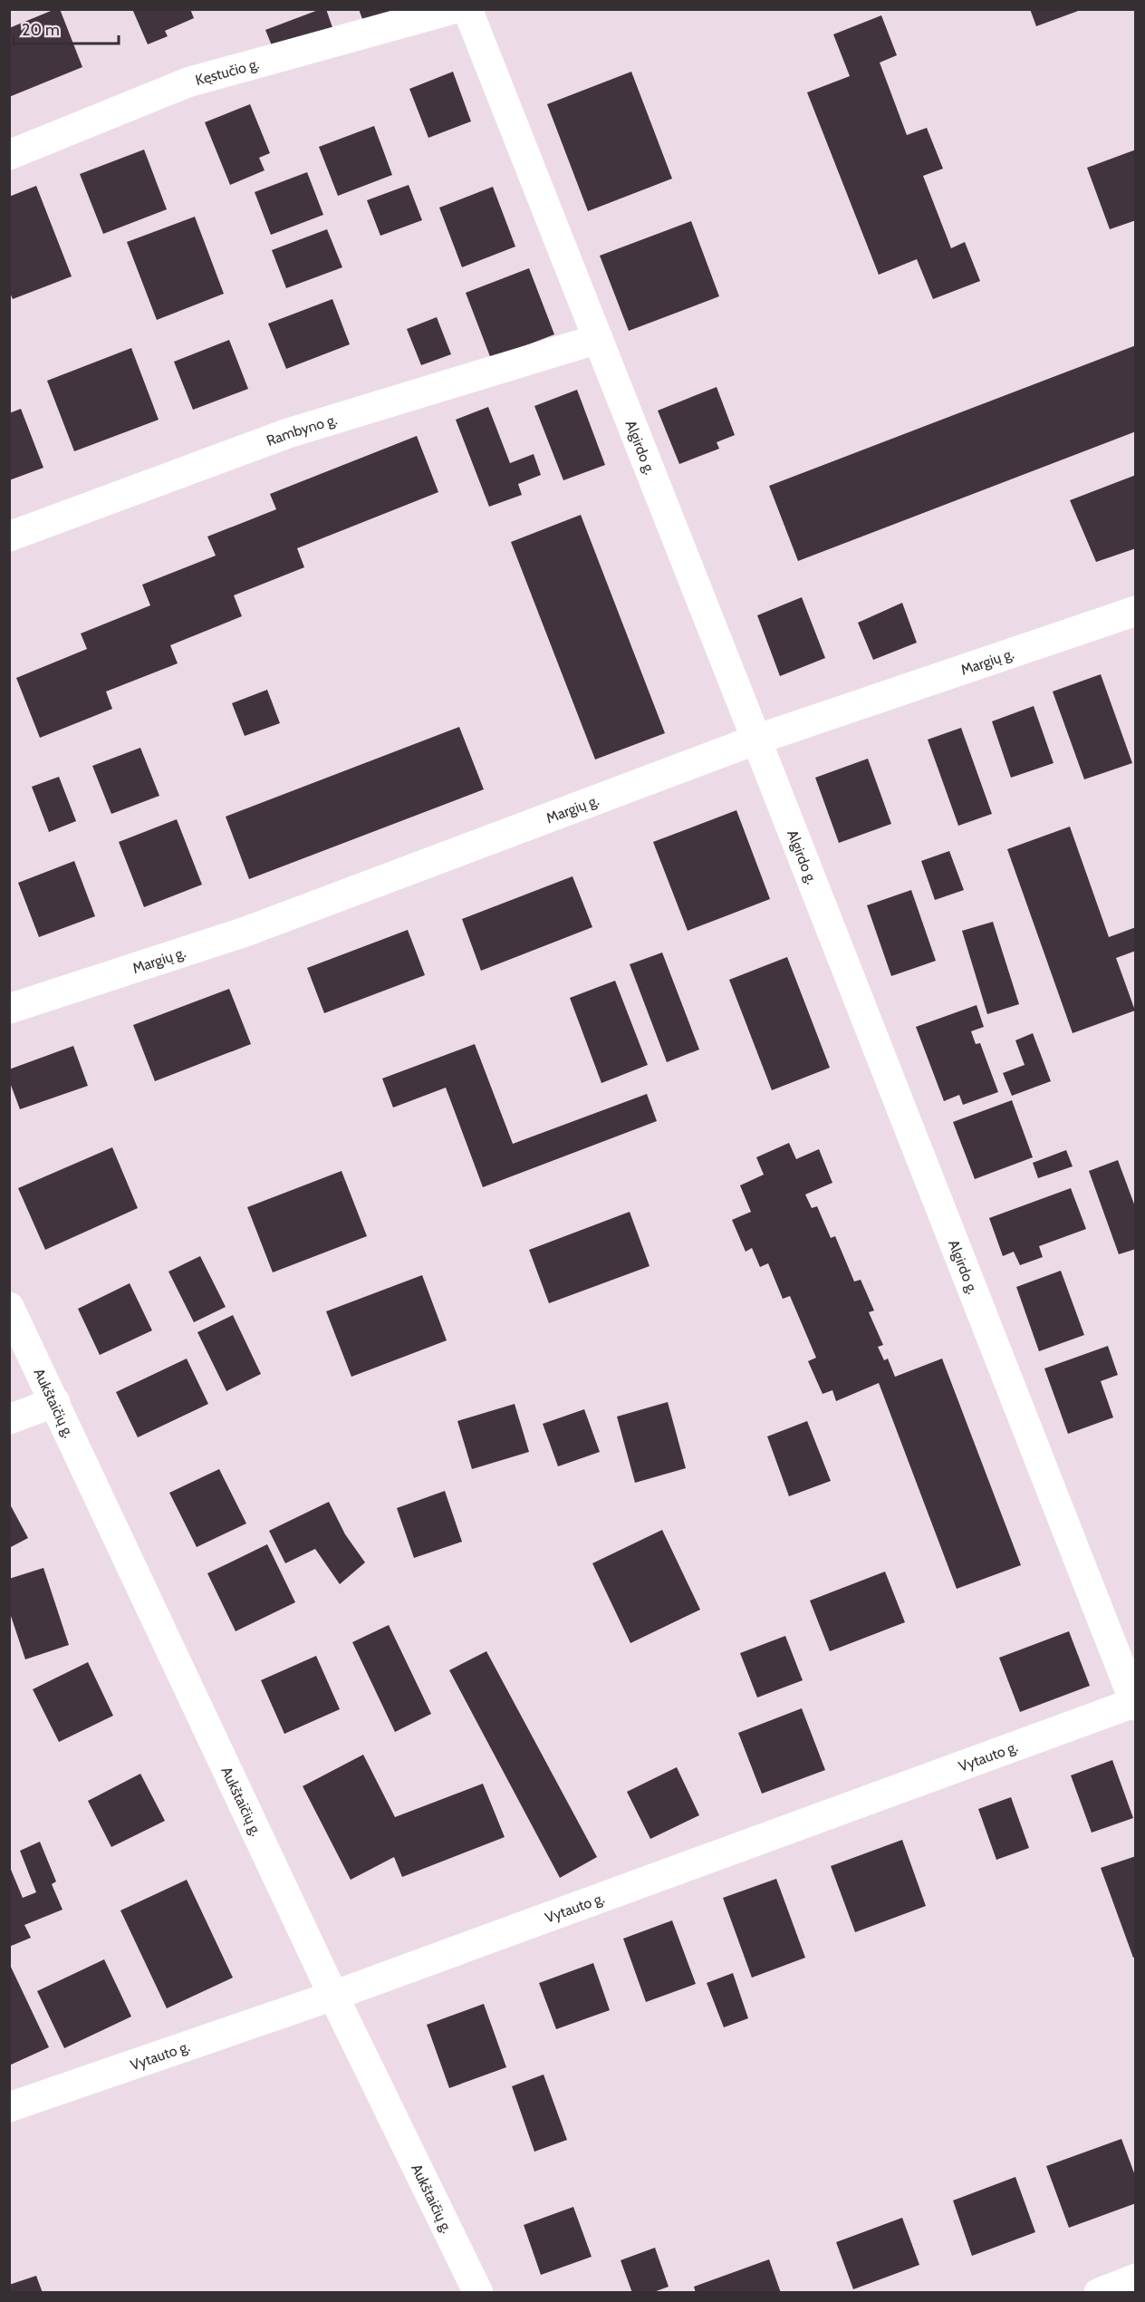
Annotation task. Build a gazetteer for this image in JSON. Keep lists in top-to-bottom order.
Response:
{
  "streets": {
    "street": [
      "Kęstučio g.",
      "Rambyno g.",
      "Algirdo g.",
      "Margių g.",
      "Aukštaičių g.",
      "Vytauto g."
    ]
  },
  "crossings": [
    ["Rambyno g.", "Algirdo g."],
    ["Algirdo g.", "Margių g."],
    ["Algirdo g.", "Vytauto g."],
    ["Aukštaičių g.", "Vytauto g."]
  ],
  "scale_bar": "20 m"
}
